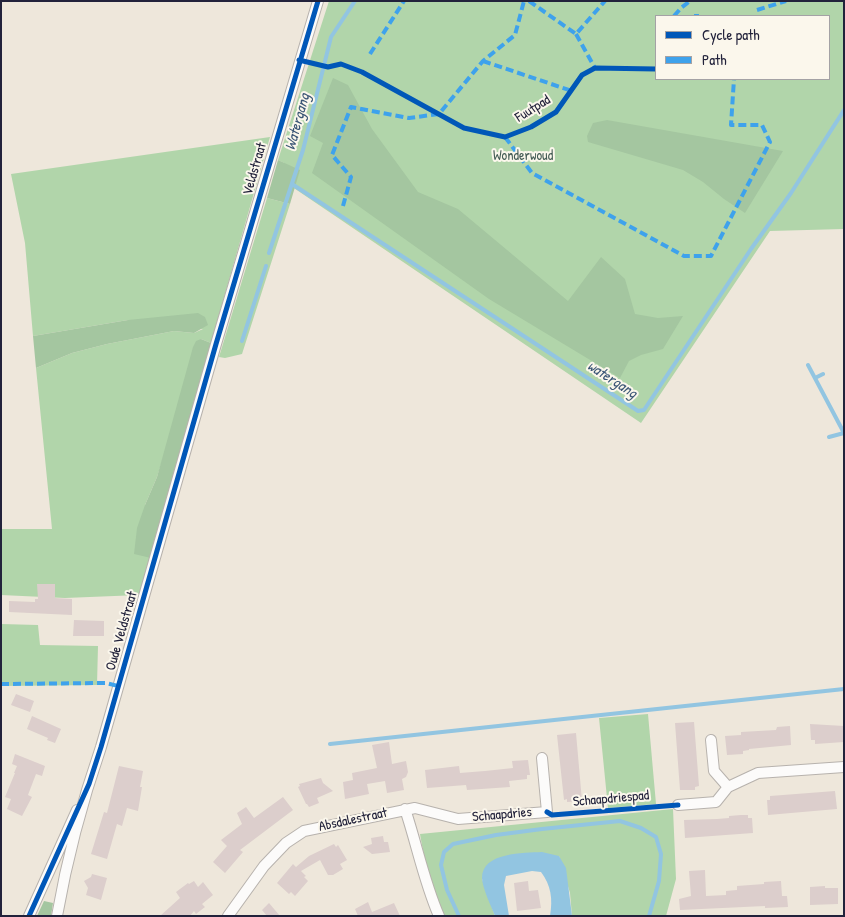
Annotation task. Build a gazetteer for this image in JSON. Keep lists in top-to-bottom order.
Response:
{
  "streets": {
    "street": [
      "Veldstraat",
      "Oude Veldstraat",
      "Schaapdries",
      "Absdalestraat"
    ],
    "cycle path": ["Fuutpad", "Schaapdriespad"]
  },
  "crossings": [
    ["Veldstraat", "Oude Veldstraat"],
    ["Schaapdries", "Absdalestraat"]
  ],
  "water": ["Watergang", "watergang"],
  "parks": ["Wonderwoud"],
  "legend": ["Cycle path", "Path"]
}
